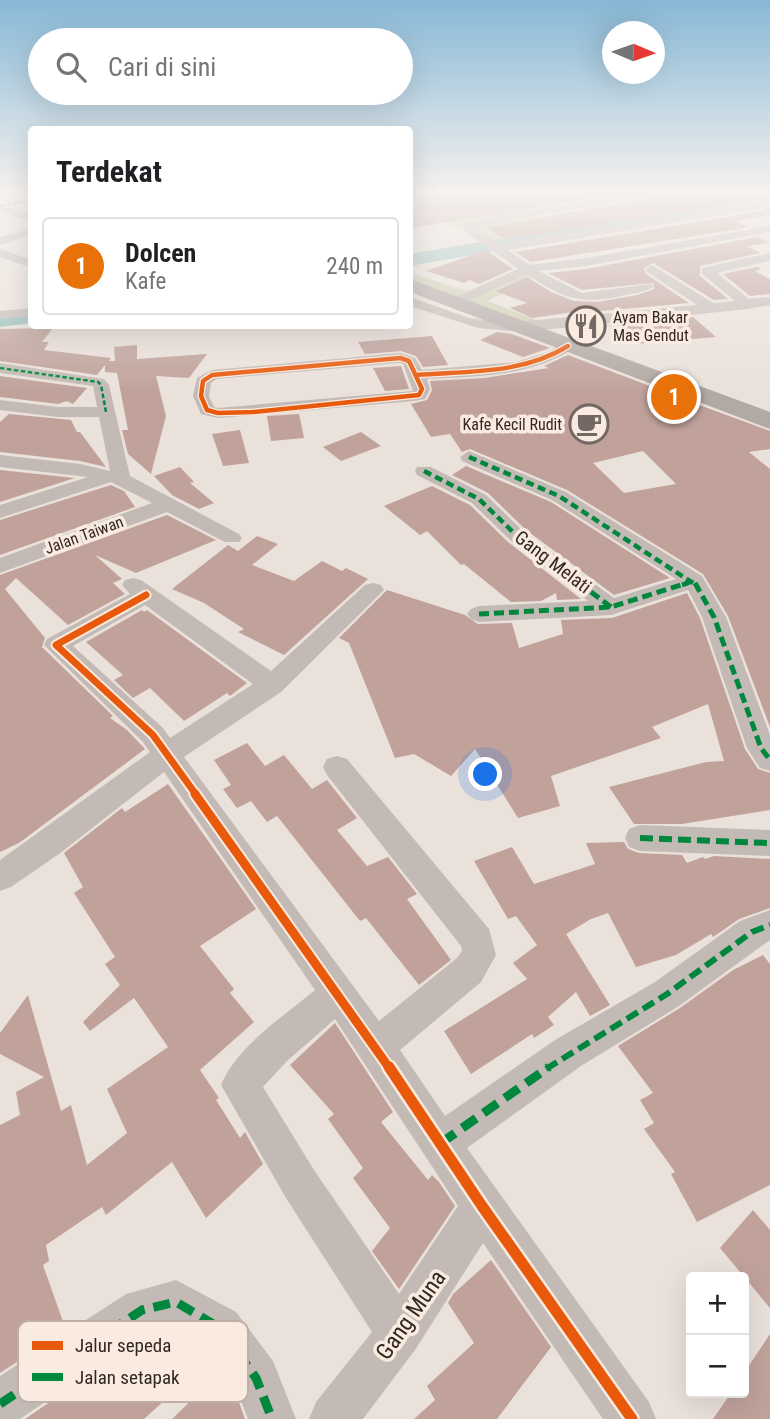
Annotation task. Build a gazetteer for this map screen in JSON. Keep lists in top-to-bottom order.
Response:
{
  "streets": {
    "street": ["Jalan Taiwan", "Gang Melati", "Gang Muna"]
  },
  "places": {
    "restaurant": ["Ayam Bakar Mas Gendut"],
    "cafe": ["Kafe Kecil Rudit"]
  },
  "legend": ["Jalur sepeda", "Jalan setapak"],
  "north": "right",
  "page": {
    "search": "Cari di sini",
    "heading": "Terdekat",
    "list": [
      {
        "mark": "1",
        "name": "Dolcen",
        "note": "Kafe",
        "value": "240 m"
      }
    ],
    "pins": "1",
    "map_buttons": ["+", "−"]
  }
}
